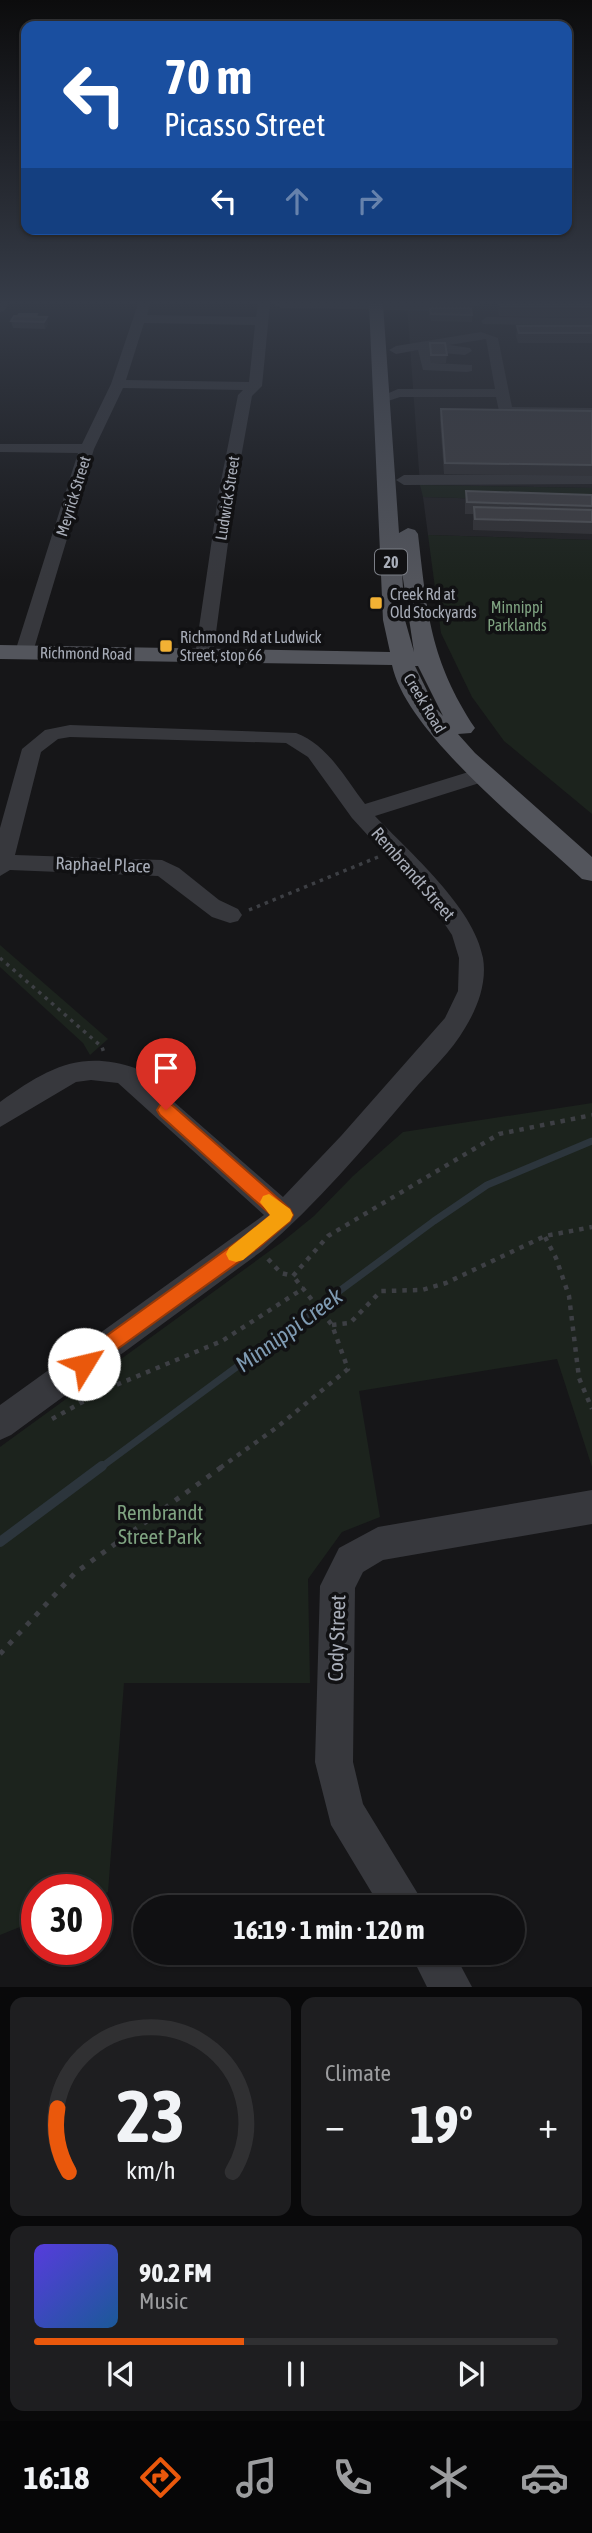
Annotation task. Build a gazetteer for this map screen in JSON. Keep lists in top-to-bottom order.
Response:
{
  "streets": {
    "main road": ["20", "Richmond Road", "Creek Road"],
    "street": [
      "Meyrick Street",
      "Ludwick Street",
      "Raphael Place",
      "Rembrandt Street",
      "Cody Street"
    ]
  },
  "crossings": [
    ["Meyrick Street", "Richmond Road"],
    ["Ludwick Street", "Richmond Road"],
    ["Richmond Road", "Creek Road"],
    ["Raphael Place", "Rembrandt Street"]
  ],
  "water": ["Minnippi Creek"],
  "parks": ["Minnippi Parklands", "Rembrandt Street Park"],
  "places": {
    "transit": ["Creek Rd at Old Stockyards", "Richmond Rd at Ludwick Street, stop 66"]
  },
  "page": {
    "turn": ["70 m", "Picasso Street"],
    "limit": "30",
    "trip": "16:19 · 1 min · 120 m",
    "tile": "Climate",
    "heat": ["−", "19°", "+"],
    "song": ["90.2 FM", "Music"],
    "tabs": "16:18",
    "gauge": ["23", "km/h"]
  }
}
